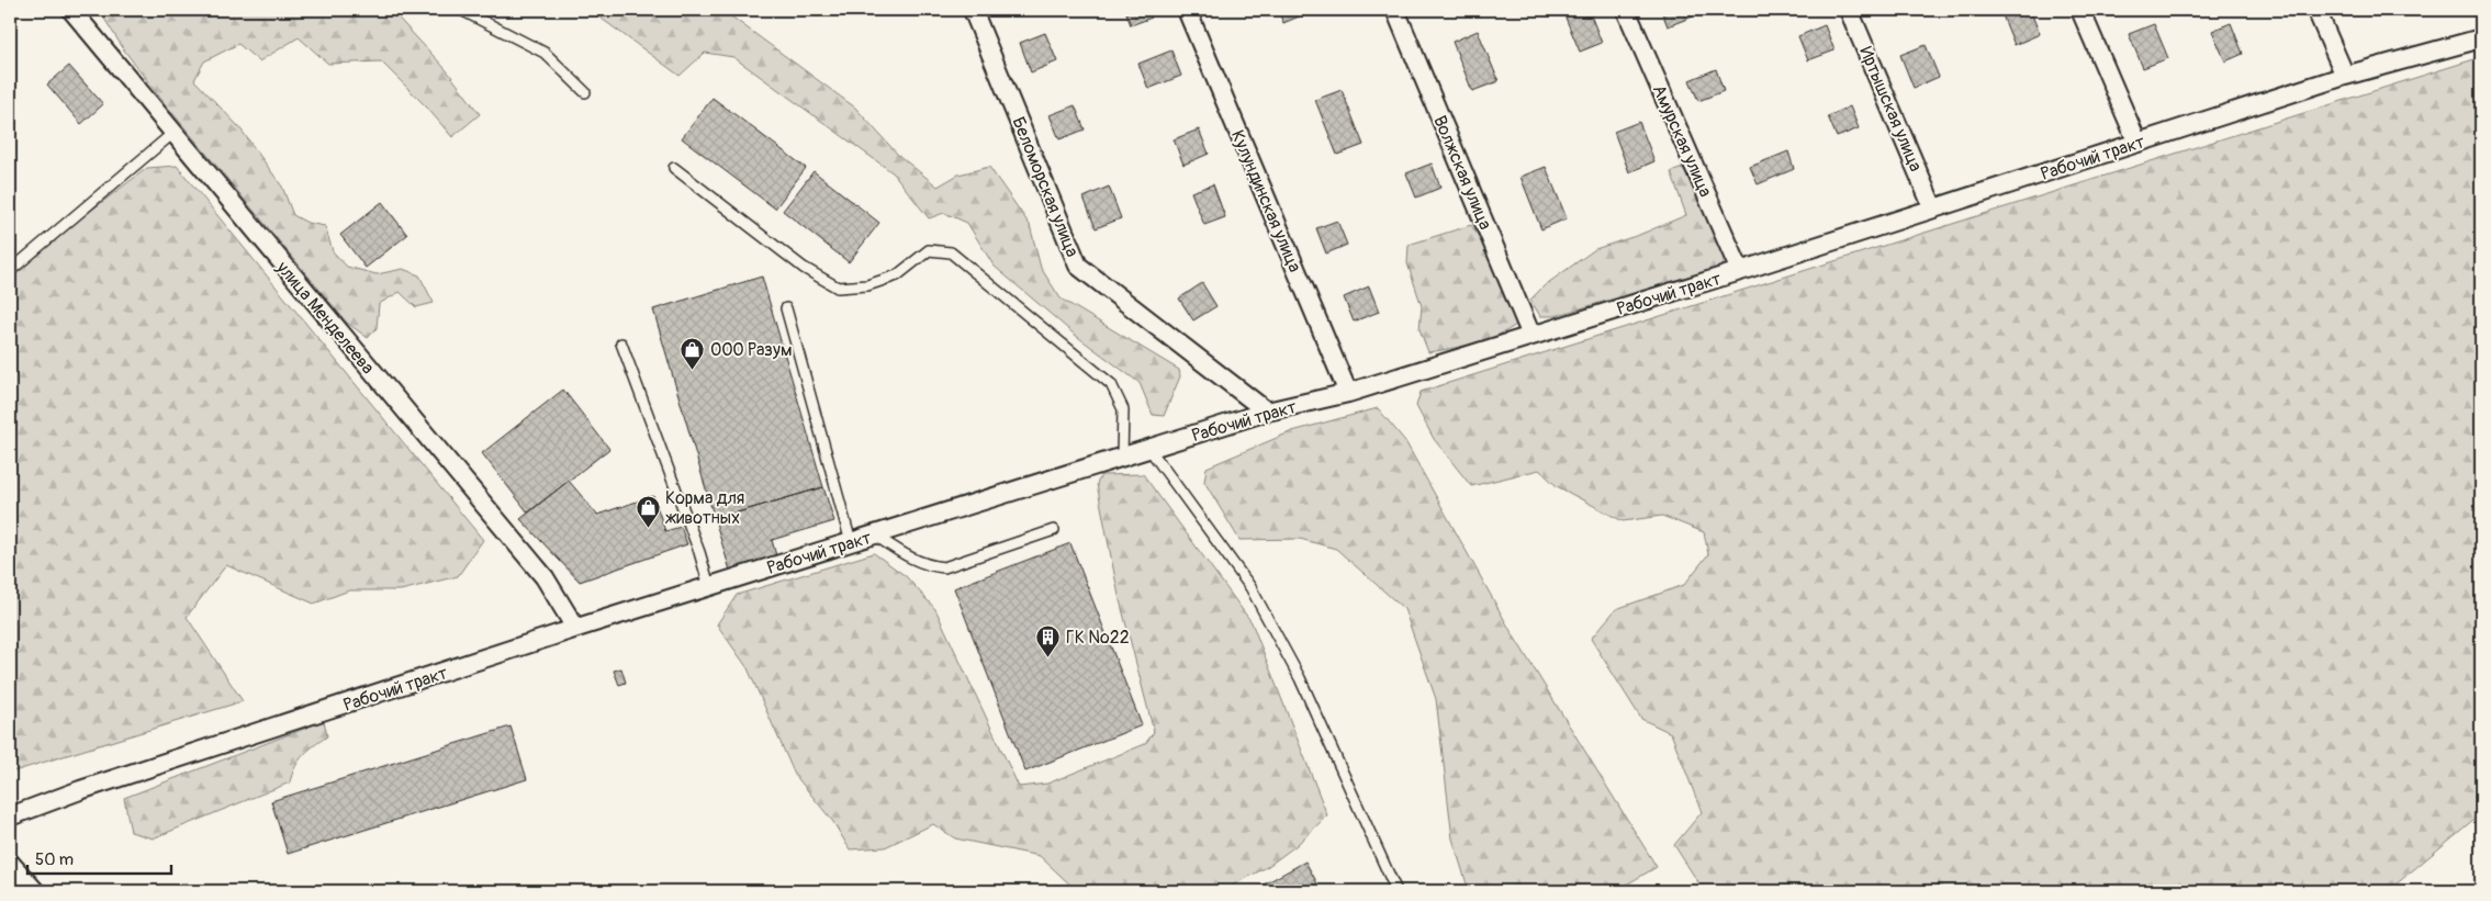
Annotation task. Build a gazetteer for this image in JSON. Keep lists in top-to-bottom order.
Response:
{
  "streets": {
    "street": [
      "Иртышская улица",
      "Амурская улица",
      "Рабочий тракт",
      "Волжская улица",
      "Беломорская улица",
      "Кулундинская улица",
      "улица Менделеева"
    ]
  },
  "crossings": [
    ["Иртышская улица", "Рабочий тракт"],
    ["Амурская улица", "Рабочий тракт"],
    ["Рабочий тракт", "Волжская улица"],
    ["Рабочий тракт", "Беломорская улица"],
    ["Рабочий тракт", "Кулундинская улица"],
    ["Рабочий тракт", "улица Менделеева"]
  ],
  "places": {
    "shop": ["ООО Разум", "Корма для животных"],
    "building": ["ГК №22"]
  },
  "scale_bar": "50 m"
}
